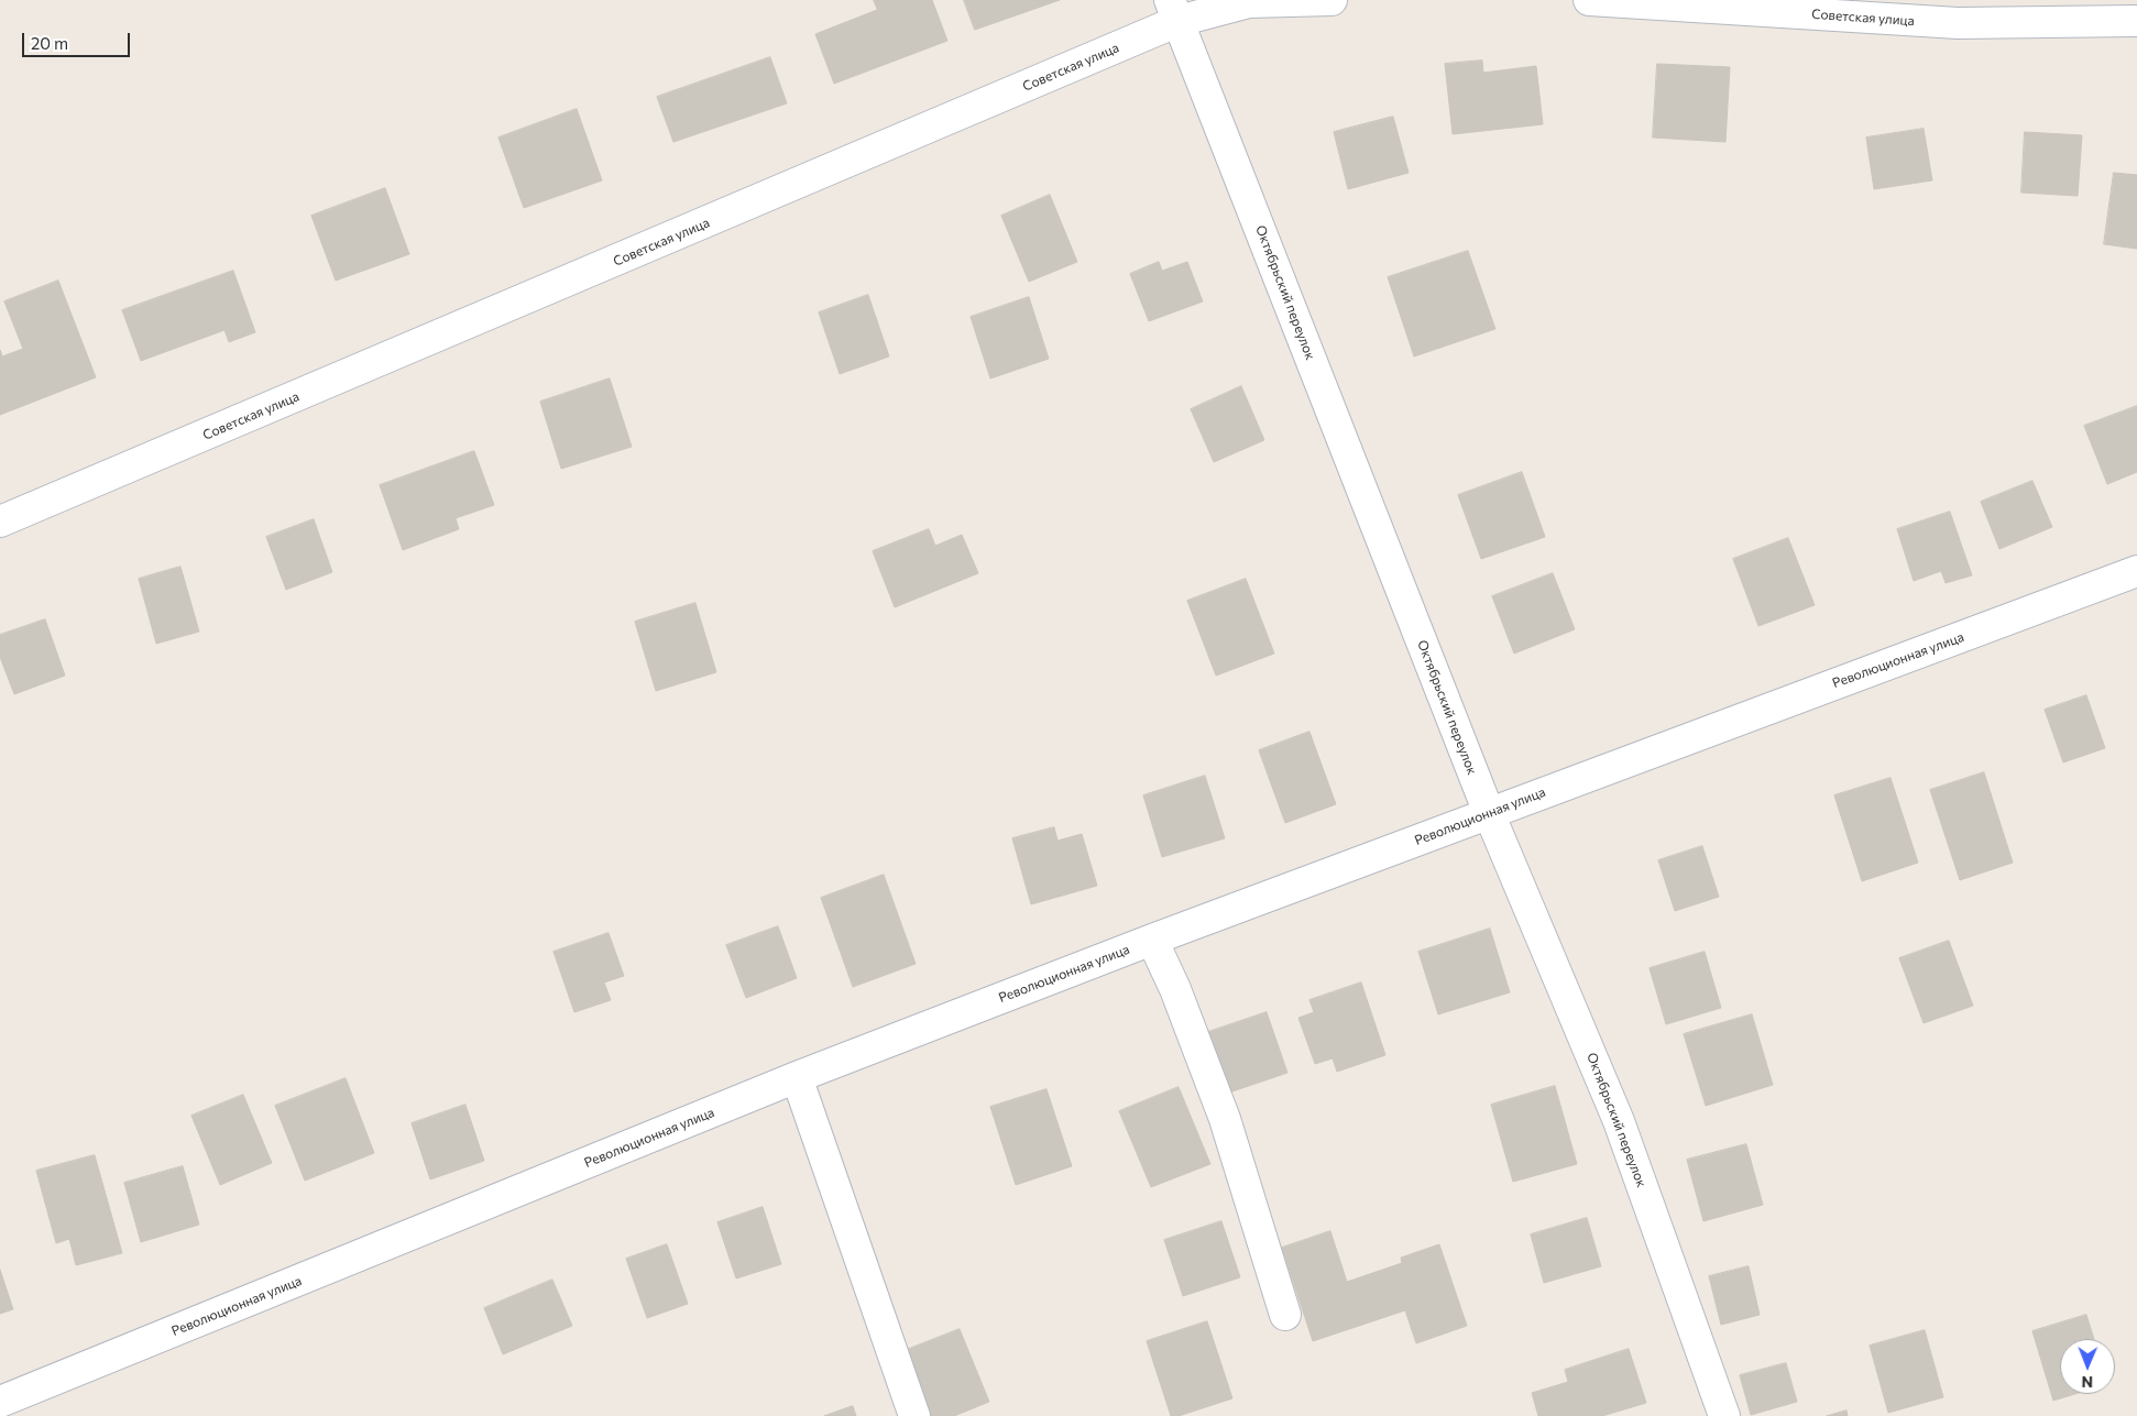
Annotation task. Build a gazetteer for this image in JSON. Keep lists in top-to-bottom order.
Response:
{
  "streets": {
    "street": ["Советская улица", "Октябрьский переулок", "Революционная улица"]
  },
  "crossings": [
    ["Советская улица", "Октябрьский переулок"],
    ["Октябрьский переулок", "Революционная улица"]
  ],
  "scale_bar": "20 m",
  "north": "bottom"
}
